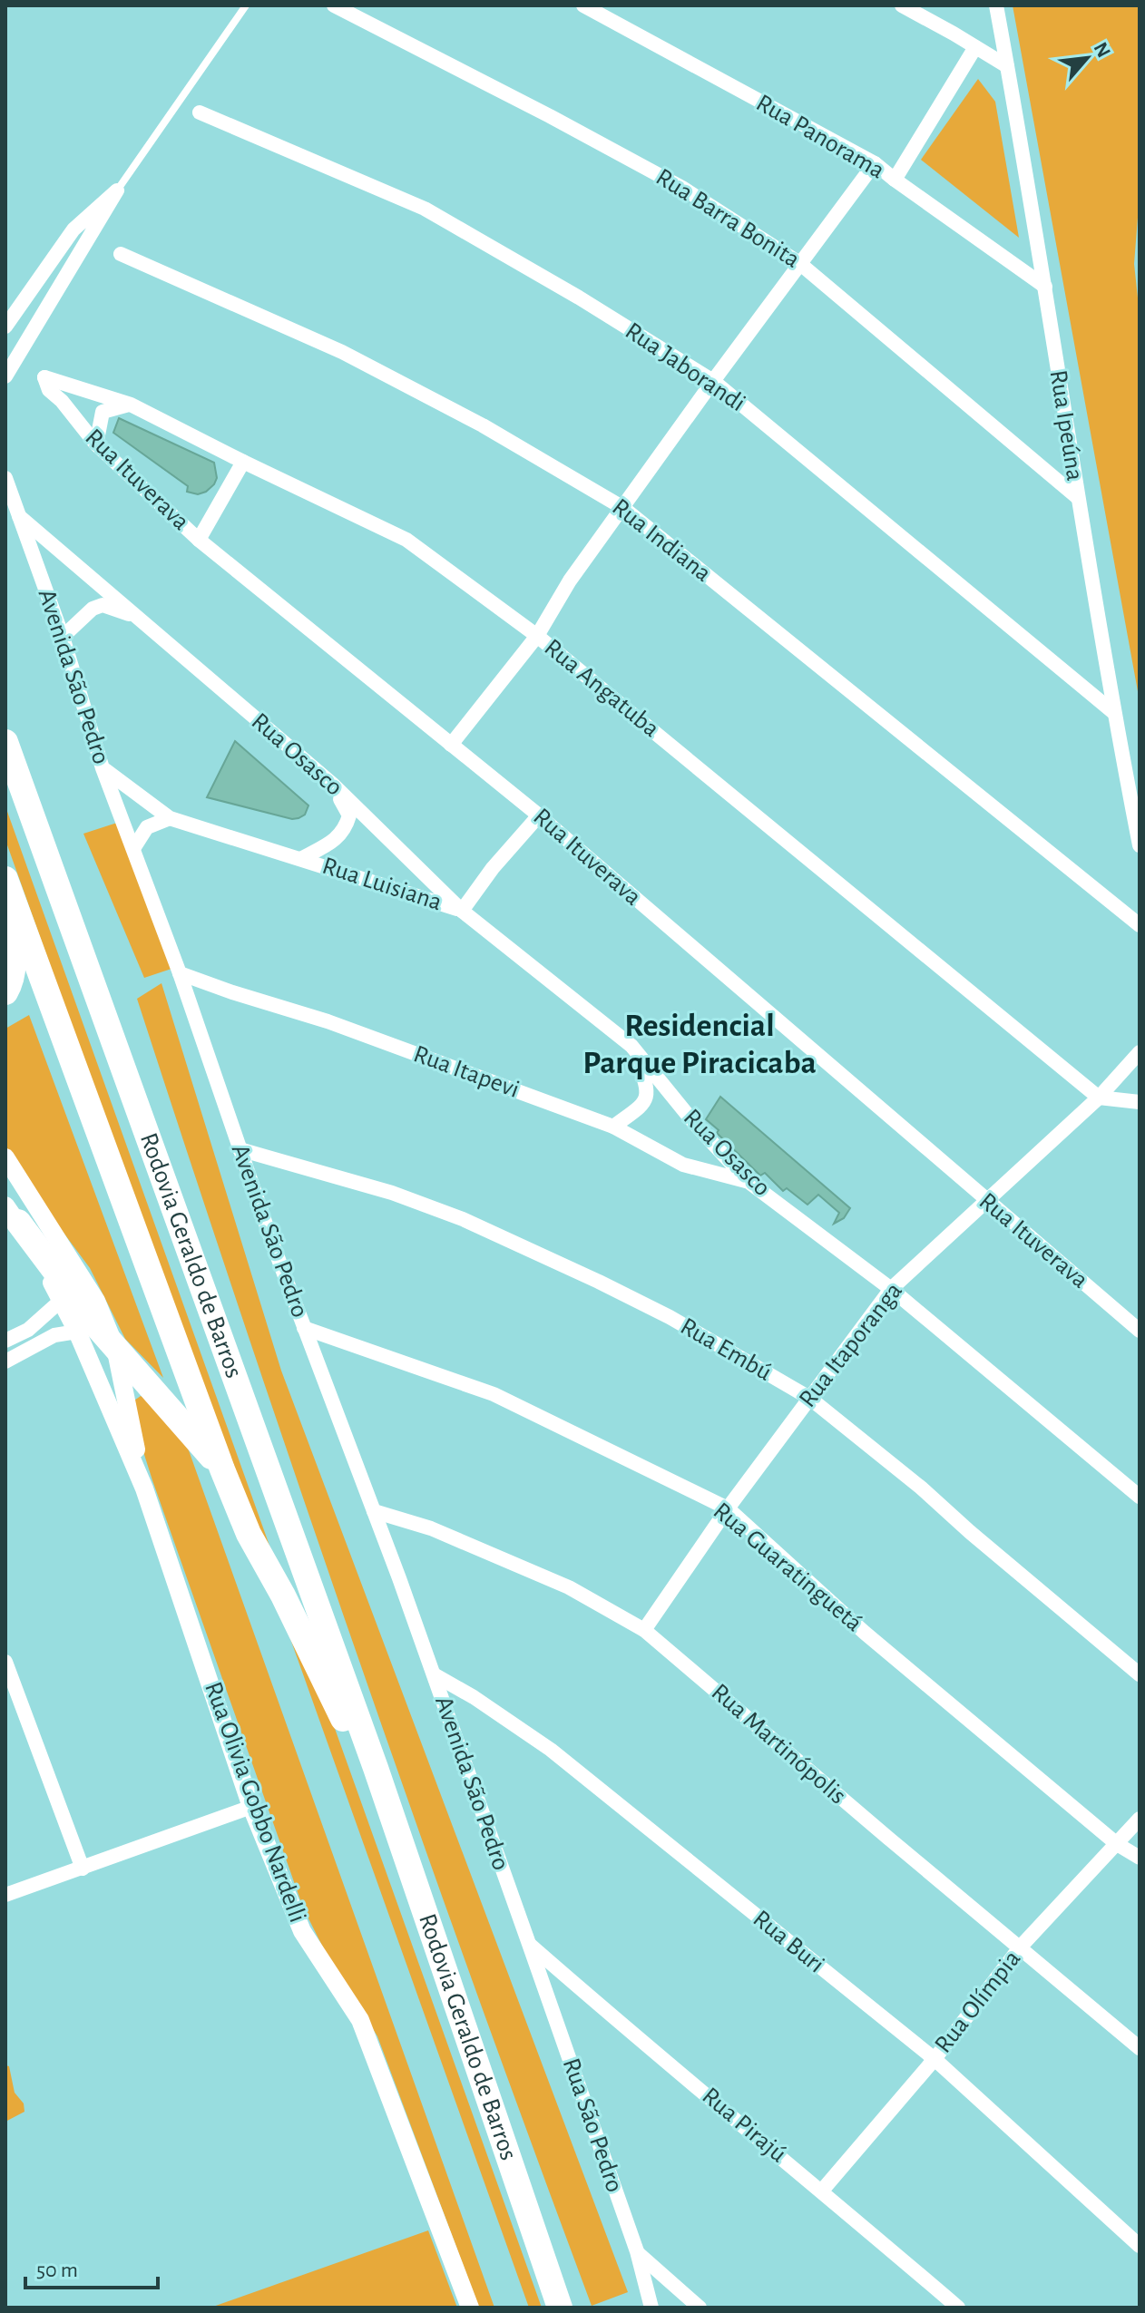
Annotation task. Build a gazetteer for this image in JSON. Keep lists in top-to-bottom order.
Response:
{
  "streets": {
    "highway": ["Rodovia Geraldo de Barros"],
    "street": [
      "Rua Panorama",
      "Rua Barra Bonita",
      "Rua Jaborandi",
      "Rua Ipeúna",
      "Rua Ituverava",
      "Rua Indiana",
      "Avenida São Pedro",
      "Rua Angatuba",
      "Rua Osasco",
      "Rua Luisiana",
      "Rua Itapevi",
      "Rua Itaporanga",
      "Rua Embú",
      "Rua Guaratinguetá",
      "Rua Martinópolis",
      "Rua Olivia Gobbo Nardelli",
      "Rua Buri",
      "Rua Olímpia",
      "Rua São Pedro",
      "Rua Pirajú"
    ]
  },
  "crossings": [
    ["Rua Panorama", "Rua Ipeúna"],
    ["Rua Barra Bonita", "Rua Ipeúna"],
    ["Rua Jaborandi", "Rua Ipeúna"],
    ["Rua Ituverava", "Rua Angatuba"],
    ["Rua Ituverava", "Rua Itaporanga"],
    ["Avenida São Pedro", "Rua Osasco"],
    ["Avenida São Pedro", "Rua Luisiana"],
    ["Avenida São Pedro", "Rua Itapevi"],
    ["Avenida São Pedro", "Rua Embú"],
    ["Avenida São Pedro", "Rua Guaratinguetá"],
    ["Avenida São Pedro", "Rua Martinópolis"],
    ["Avenida São Pedro", "Rua Buri"],
    ["Avenida São Pedro", "Rua São Pedro"],
    ["Avenida São Pedro", "Rua Pirajú"],
    ["Rua Angatuba", "Rua Itaporanga"],
    ["Rua Osasco", "Rua Luisiana"],
    ["Rua Osasco", "Rua Itapevi"],
    ["Rua Osasco", "Rua Itaporanga"],
    ["Rua Itaporanga", "Rua Embú"],
    ["Rua Itaporanga", "Rua Guaratinguetá"],
    ["Rua Itaporanga", "Rua Martinópolis"],
    ["Rua Guaratinguetá", "Rua Olímpia"],
    ["Rua Martinópolis", "Rua Olímpia"],
    ["Rua Buri", "Rua Olímpia"],
    ["Rua Olímpia", "Rua Pirajú"],
    ["Rua São Pedro", "Rua Pirajú"]
  ],
  "districts": ["Residencial Parque Piracicaba"],
  "scale_bar": "50 m",
  "north": "top right"
}
